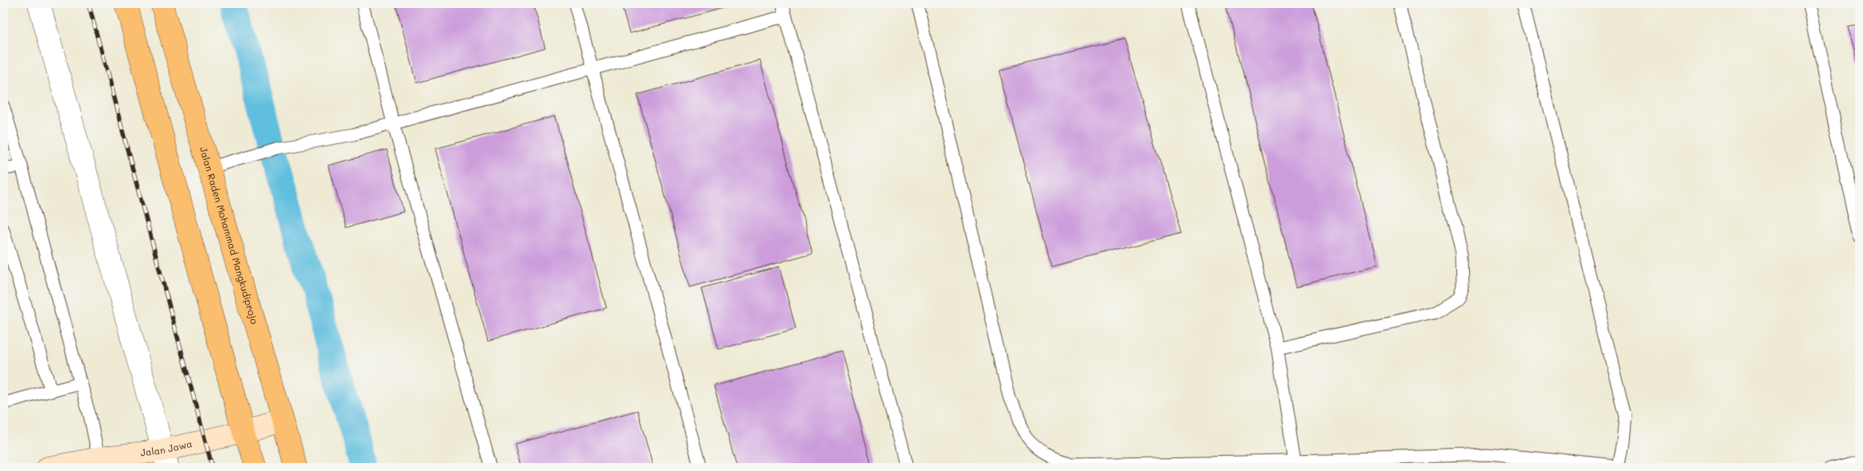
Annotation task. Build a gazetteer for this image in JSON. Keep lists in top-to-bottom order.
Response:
{
  "streets": {
    "highway": ["Jalan Raden Mohammad Mangkudiprojo"],
    "street": ["Jalan Jawa"]
  },
  "crossings": [
    ["Jalan Raden Mohammad Mangkudiprojo", "Jalan Jawa"]
  ]
}
